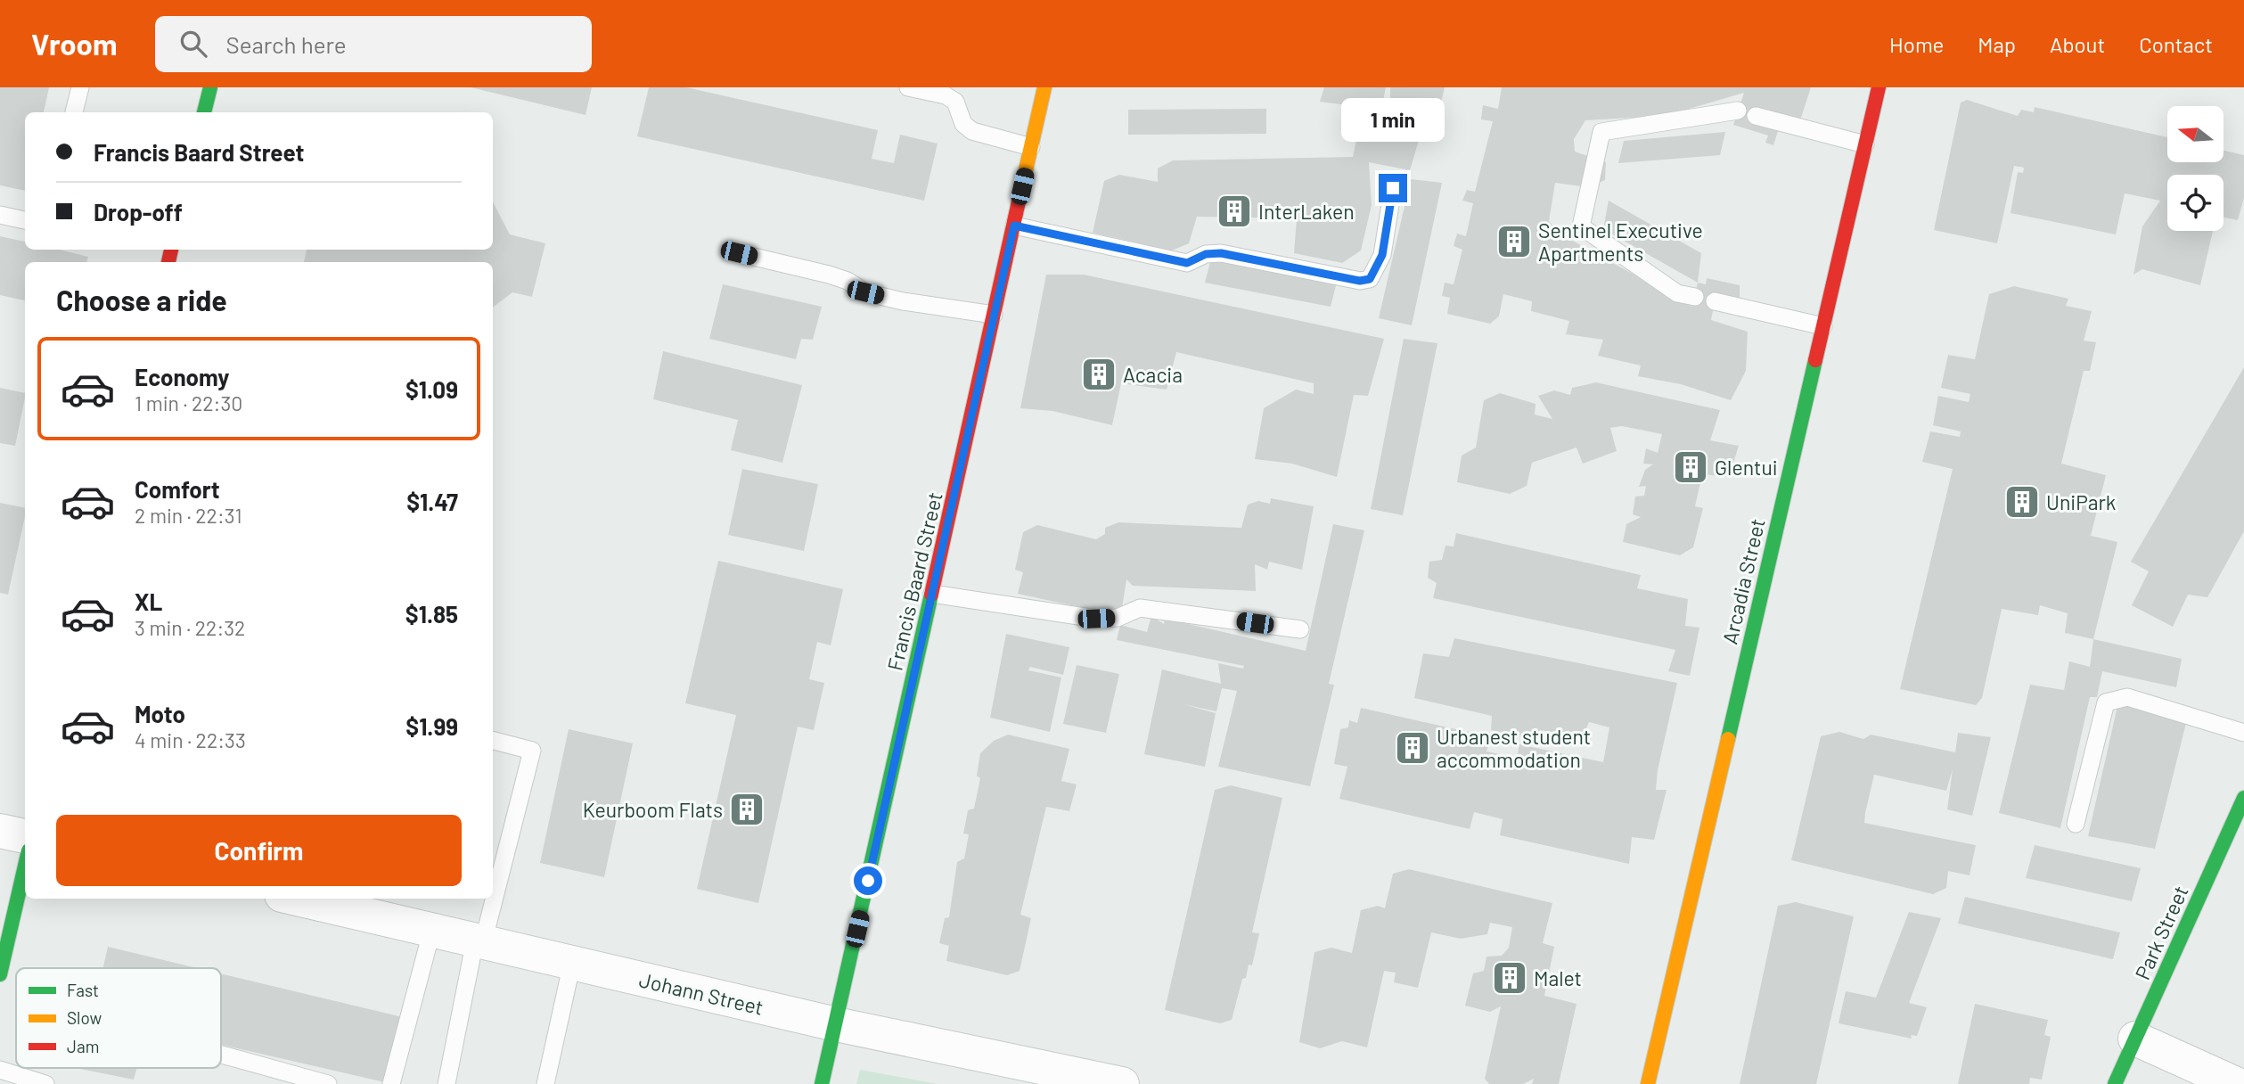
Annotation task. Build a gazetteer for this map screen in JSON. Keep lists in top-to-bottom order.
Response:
{
  "streets": {
    "street": [
      "Francis Baard Street",
      "Arcadia Street",
      "Park Street",
      "Johann Street"
    ]
  },
  "crossings": [
    ["Francis Baard Street", "Johann Street"]
  ],
  "places": {
    "building": [
      "InterLaken",
      "Sentinel Executive Apartments",
      "Acacia",
      "Glentui",
      "UniPark",
      "Urbanest student accommodation",
      "Keurboom Flats",
      "Malet"
    ]
  },
  "legend": ["Fast", "Slow", "Jam"],
  "north": "left",
  "page": {
    "header": "Vroom",
    "search": "Search here",
    "nav": [
      "Home",
      "Map",
      "About",
      "Contact"
    ],
    "bubble": "1 min",
    "banner": ["Francis Baard Street", "Drop-off"],
    "heading": "Choose a ride",
    "list": [
      {
        "name": "Economy",
        "note": "1 min · 22:30",
        "value": "$1.09"
      },
      {
        "name": "Comfort",
        "note": "2 min · 22:31",
        "value": "$1.47"
      },
      {
        "name": "XL",
        "note": "3 min · 22:32",
        "value": "$1.85"
      },
      {
        "name": "Moto",
        "note": "4 min · 22:33",
        "value": "$1.99"
      }
    ],
    "buttons": "Confirm"
  }
}
